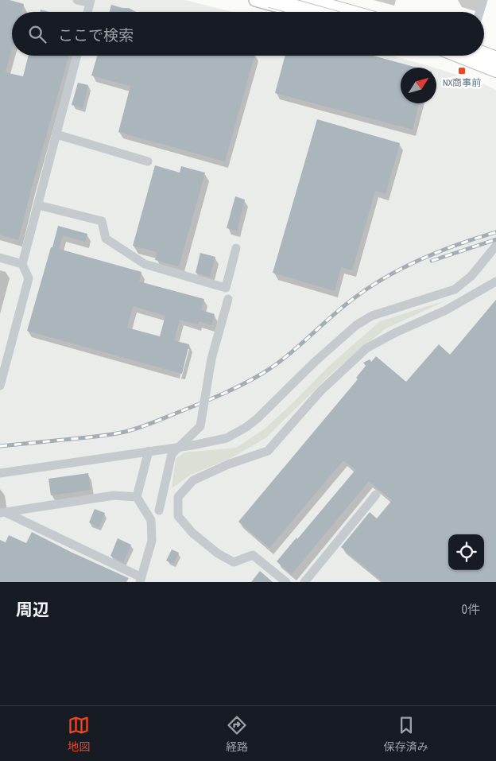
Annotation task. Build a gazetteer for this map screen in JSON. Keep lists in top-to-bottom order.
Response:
{
  "places": {
    "transit": ["NX商事前"]
  },
  "north": "top right",
  "page": {
    "search": "ここで検索",
    "heading": ["周辺", "0件"],
    "nav": ["地図", "経路", "保存済み"]
  }
}
